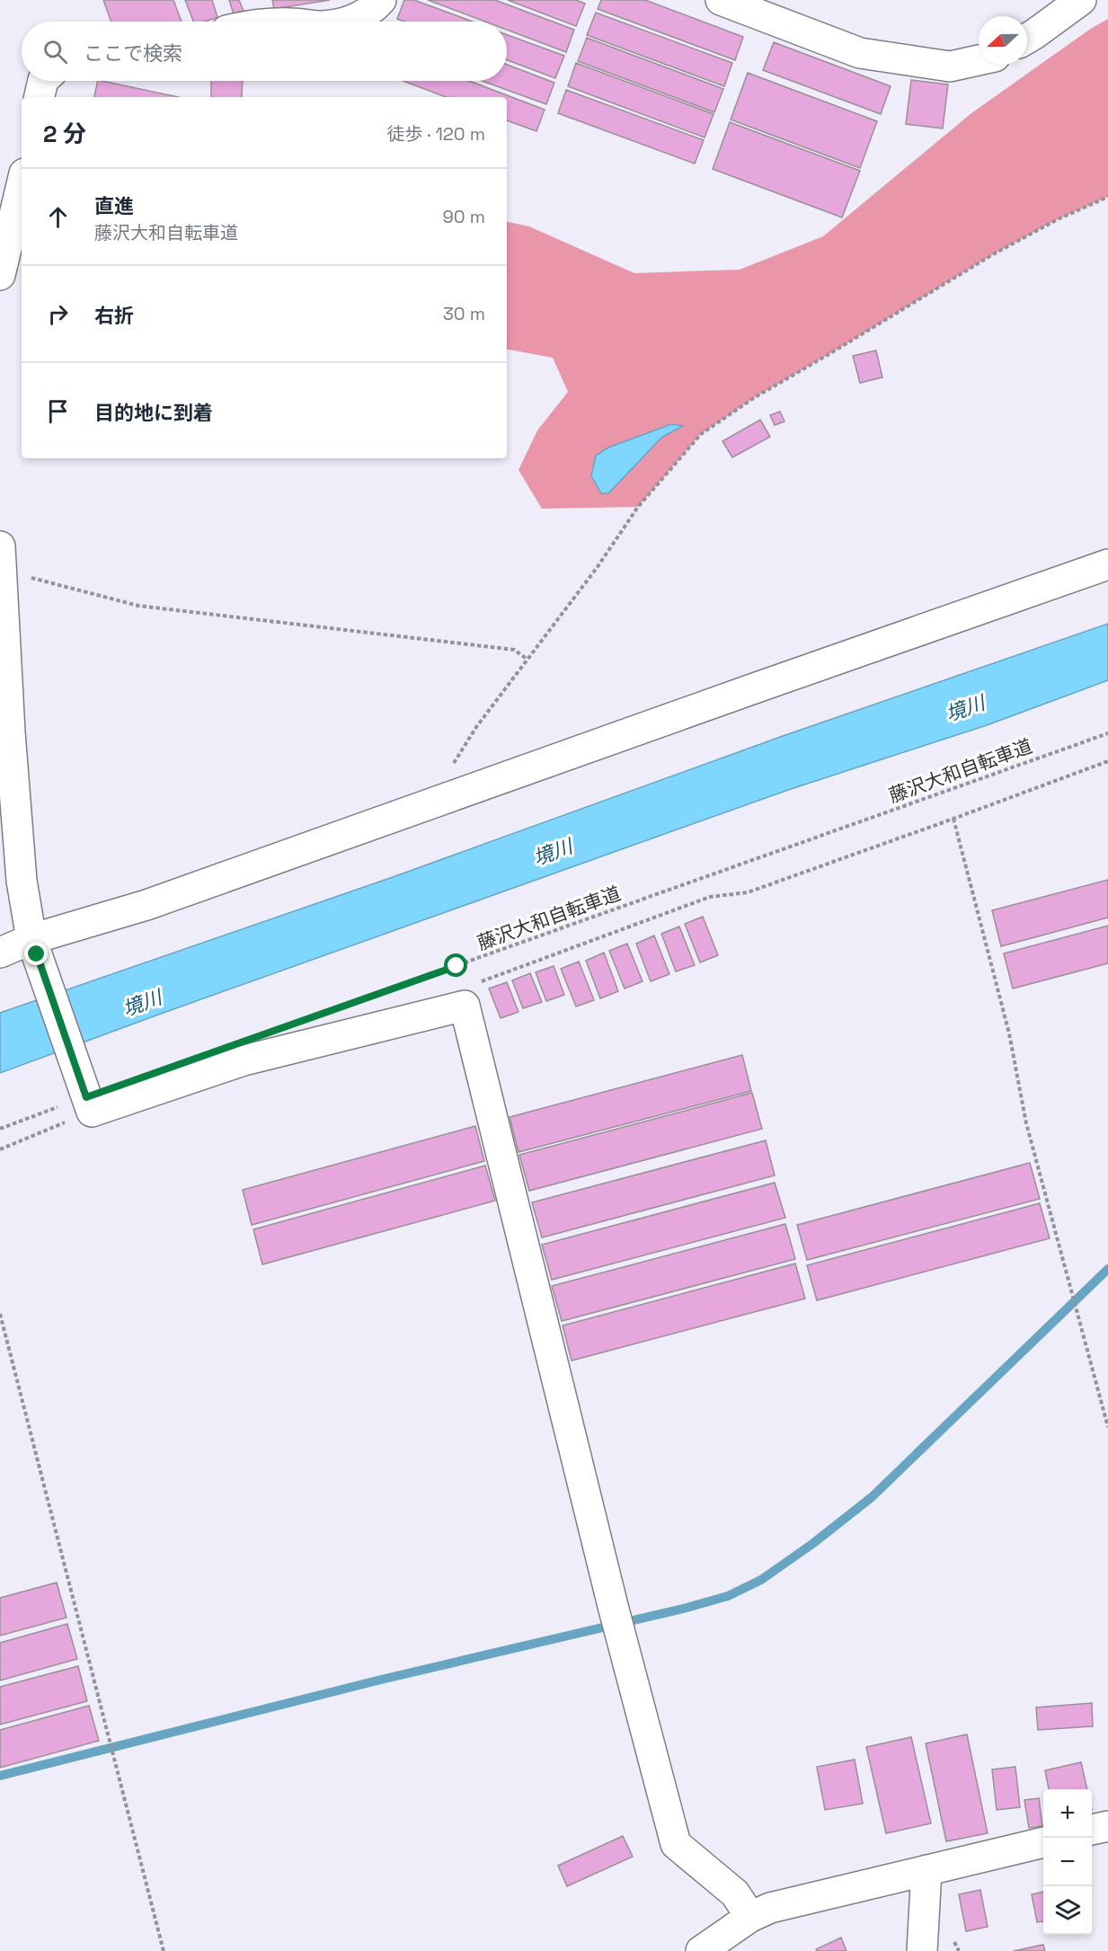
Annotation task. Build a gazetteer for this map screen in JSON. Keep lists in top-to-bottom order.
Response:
{
  "streets": {
    "path": ["藤沢大和自転車道"]
  },
  "water": ["境川"],
  "north": "left",
  "page": {
    "search": "ここで検索",
    "heading": ["2 分", "徒歩 · 120 m"],
    "list": [
      ["直進", "藤沢大和自転車道", "90 m"],
      ["右折", "30 m"],
      "目的地に到着"
    ],
    "map_buttons": ["+", "−"]
  }
}
